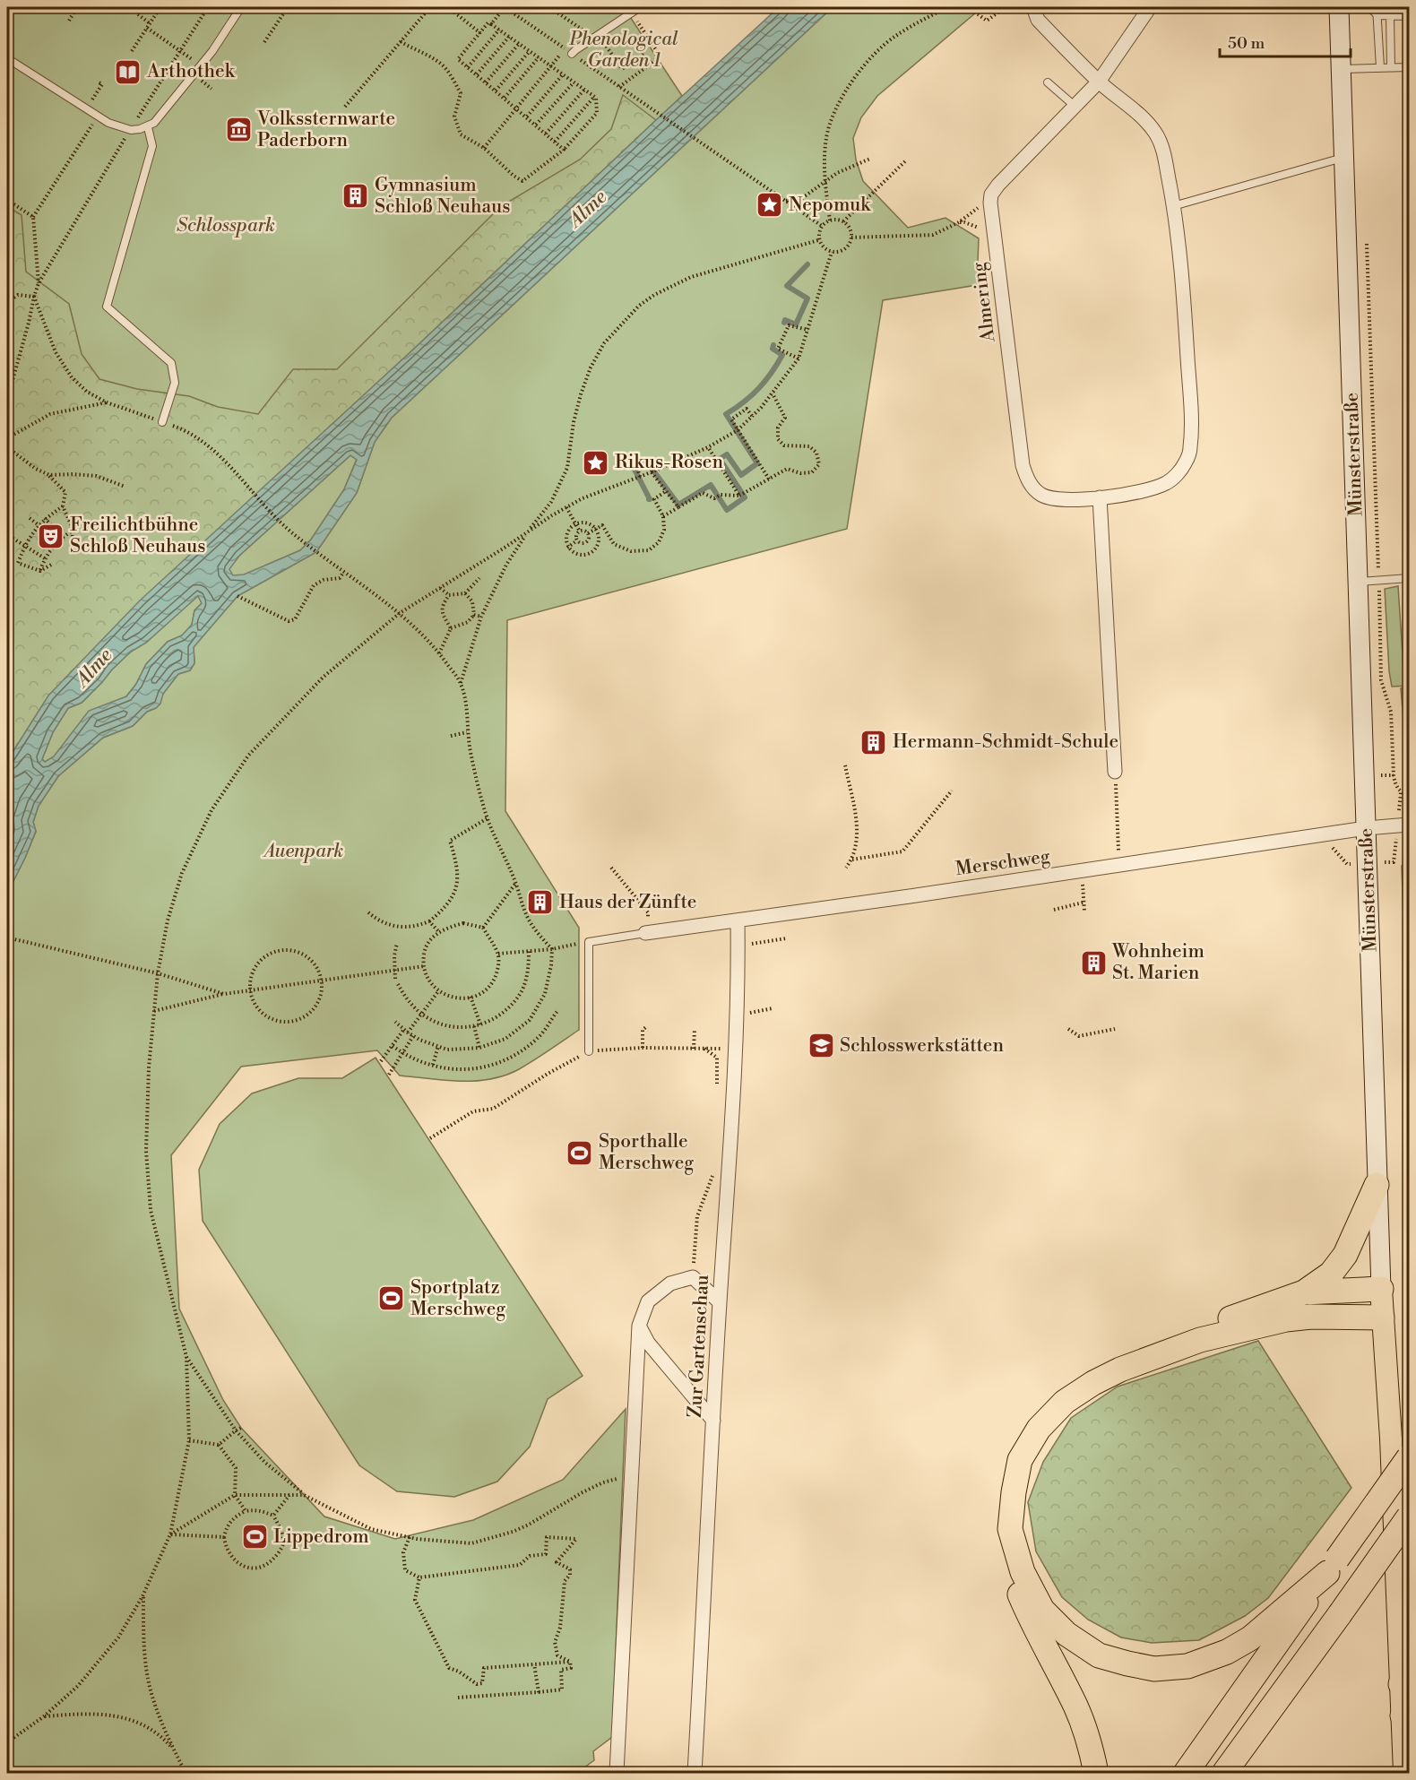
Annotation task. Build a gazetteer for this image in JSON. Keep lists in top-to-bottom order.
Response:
{
  "streets": {
    "main road": ["Münsterstraße"],
    "street": ["Almering", "Merschweg", "Zur Gartenschau"]
  },
  "crossings": [
    ["Münsterstraße", "Merschweg"],
    ["Merschweg", "Zur Gartenschau"]
  ],
  "water": ["Alme"],
  "parks": ["Phenological Garden 1", "Schlosspark", "Auenpark"],
  "places": {
    "library": ["Arthothek"],
    "museum": ["Volkssternwarte Paderborn"],
    "building": [
      "Gymnasium Schloß Neuhaus",
      "Hermann-Schmidt-Schule",
      "Haus der Zünfte",
      "Wohnheim St. Marien"
    ],
    "place": ["Nepomuk", "Rikus-Rosen"],
    "theatre": ["Freilichtbühne Schloß Neuhaus"],
    "school or university": ["Schlosswerkstätten"],
    "sports": ["Sporthalle Merschweg", "Sportplatz Merschweg", "Lippedrom"]
  },
  "scale_bar": "50 m"
}
